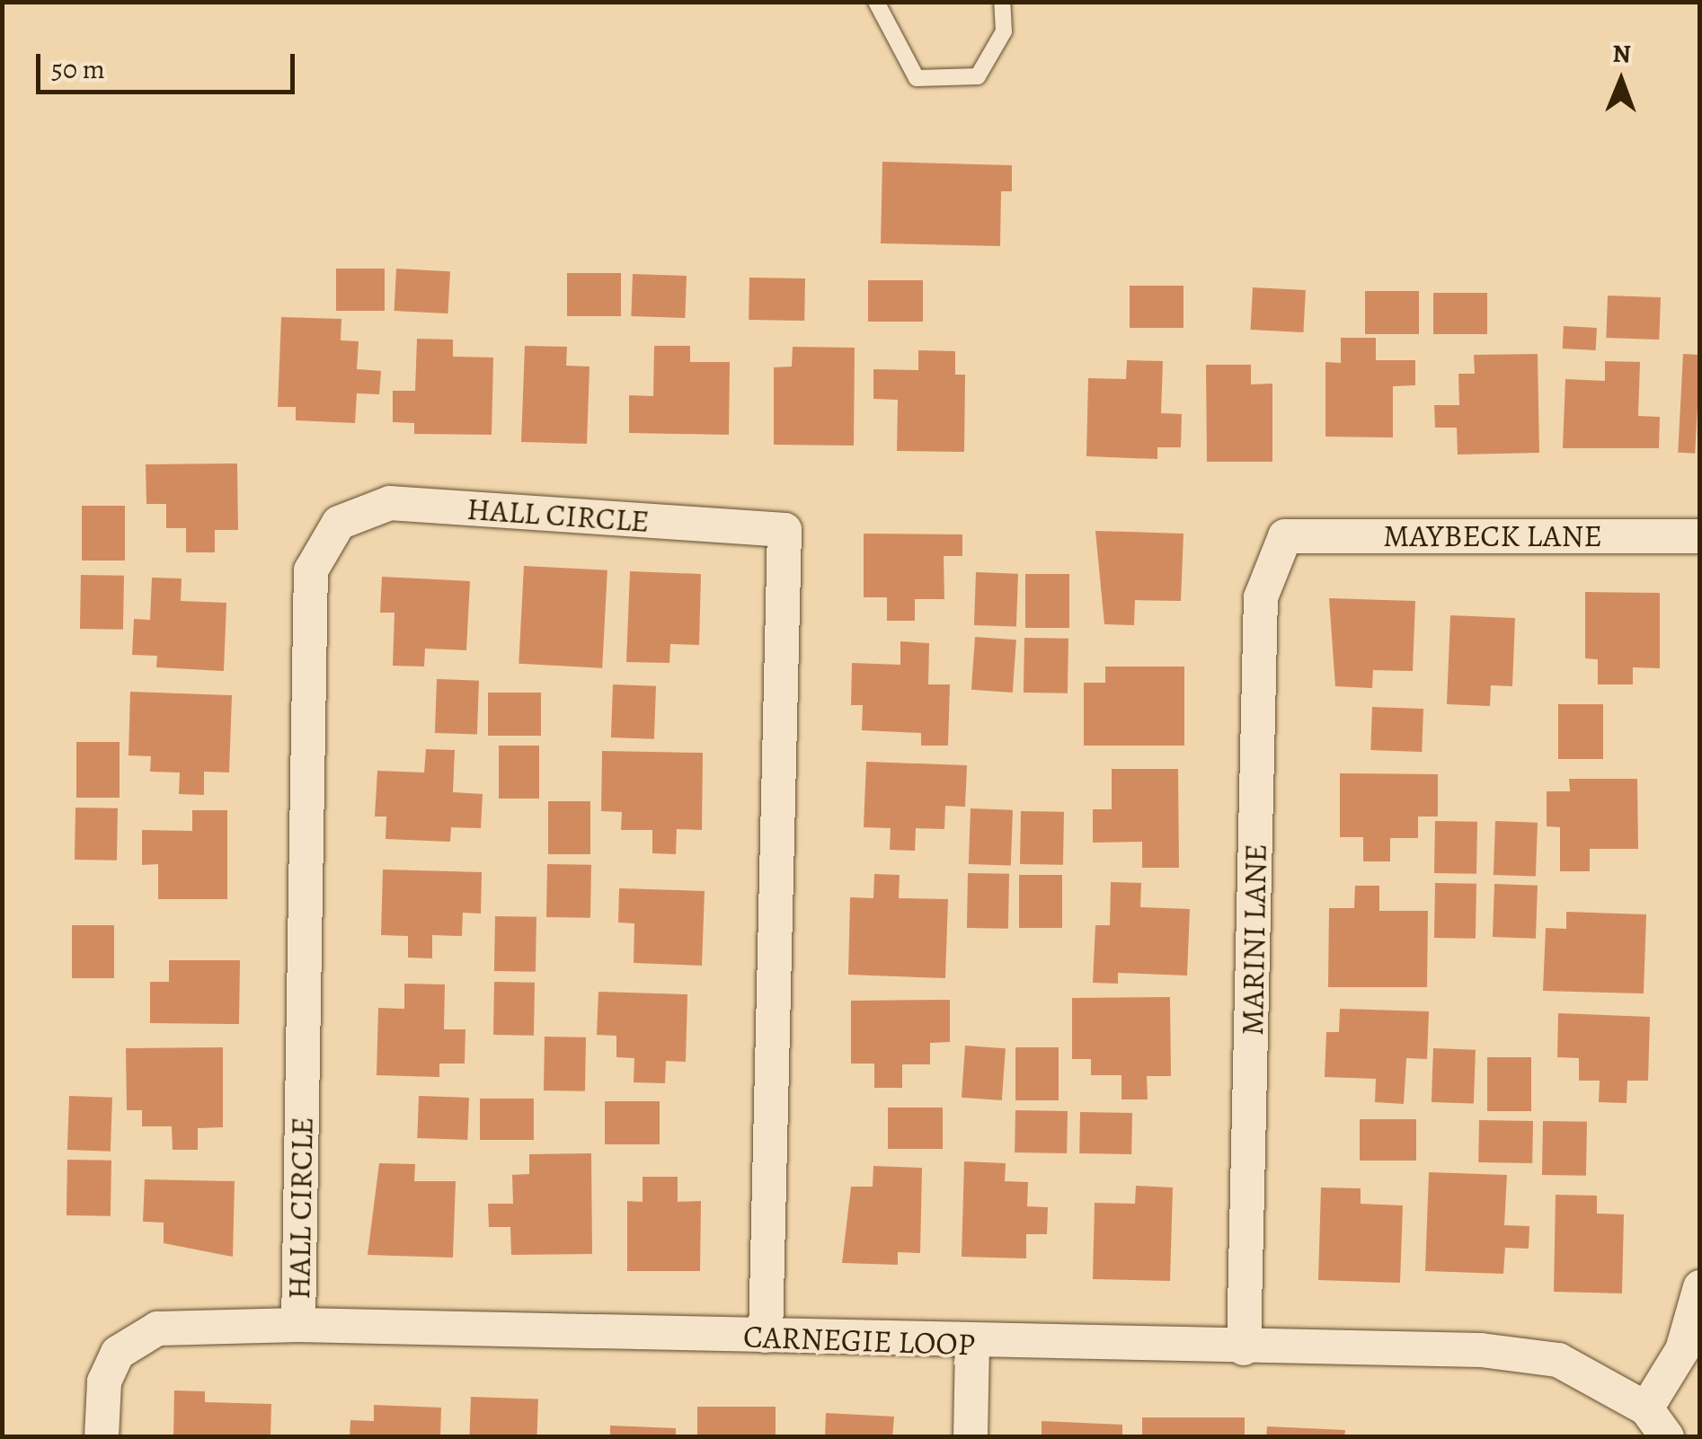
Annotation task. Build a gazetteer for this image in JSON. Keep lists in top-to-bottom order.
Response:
{
  "streets": {
    "street": [
      "HALL CIRCLE",
      "MAYBECK LANE",
      "MARINI LANE",
      "CARNEGIE LOOP"
    ]
  },
  "crossings": [
    ["HALL CIRCLE", "CARNEGIE LOOP"],
    ["MAYBECK LANE", "MARINI LANE"],
    ["MARINI LANE", "CARNEGIE LOOP"]
  ],
  "scale_bar": "50 m",
  "north": "top"
}
